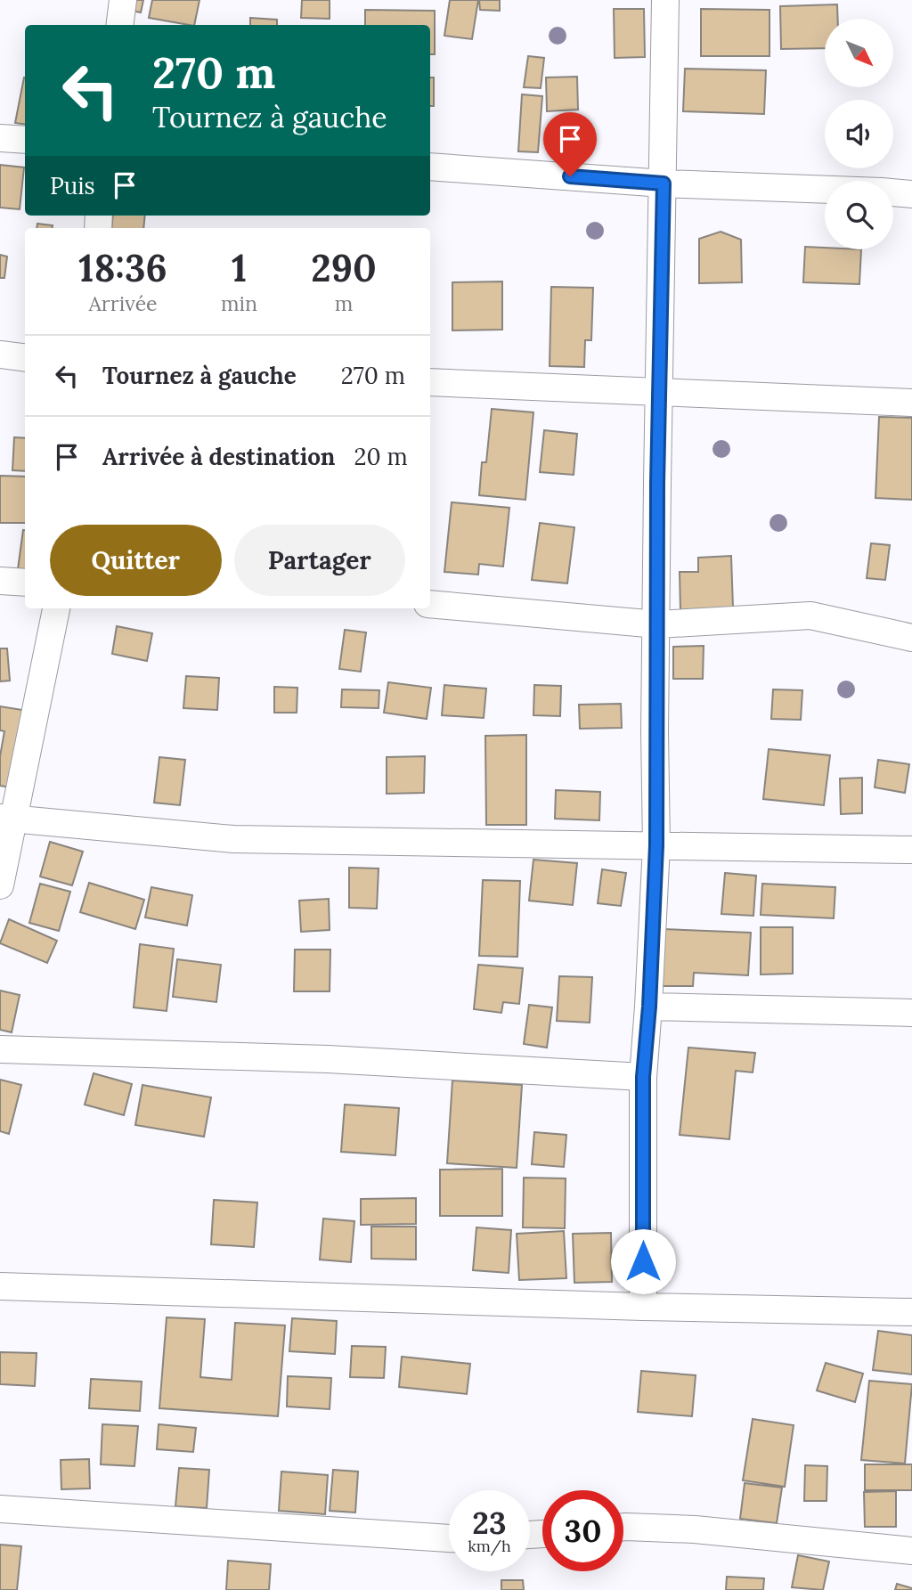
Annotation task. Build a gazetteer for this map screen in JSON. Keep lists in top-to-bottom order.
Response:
{
  "north": "bottom right",
  "page": {
    "turn": ["270 m", "Tournez à gauche"],
    "then": "Puis",
    "eta": [
      "18:36",
      "Arrivée",
      "1",
      "min",
      "290",
      "m"
    ],
    "list": [
      {
        "name": "Tournez à gauche",
        "value": "270 m"
      },
      {
        "name": "Arrivée à destination",
        "value": "20 m"
      }
    ],
    "buttons": ["Quitter", "Partager"],
    "speed": "23 km/h",
    "limit": "30"
  }
}
